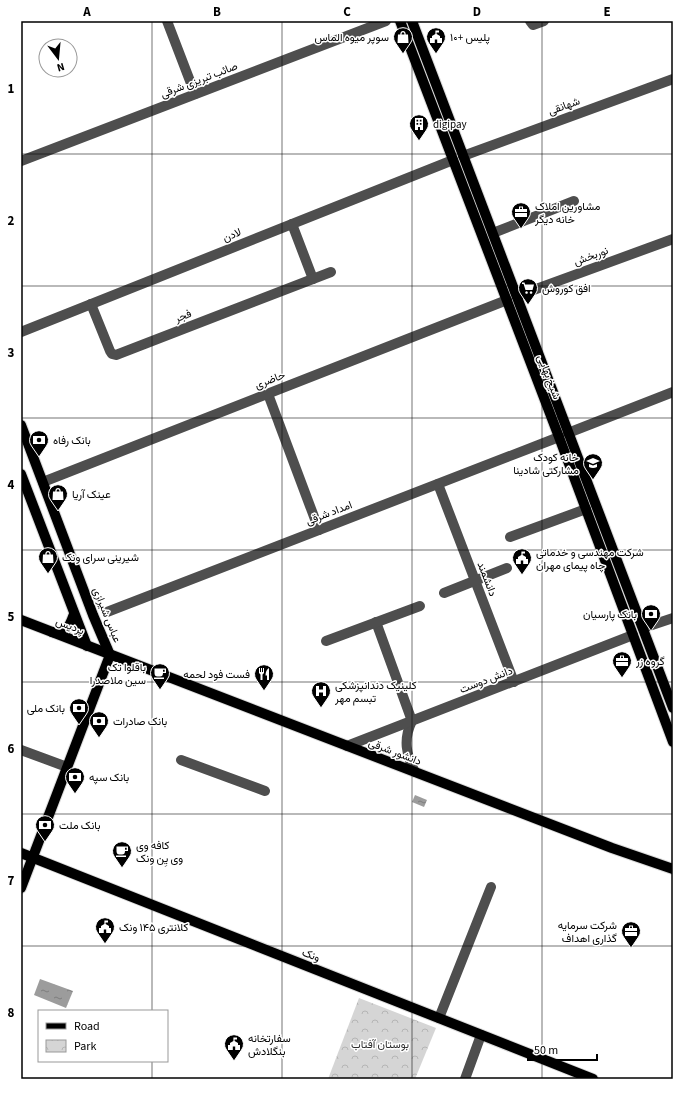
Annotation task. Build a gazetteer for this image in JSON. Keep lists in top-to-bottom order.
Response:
{
  "streets": {
    "main road": [
      "شیخ بهایی",
      "عباس شیرازی",
      "پردیس",
      "دانشور شرقی",
      "ونک"
    ],
    "street": [
      "صائب تبریزی شرقی",
      "شهانقی",
      "لادن",
      "نوربخش",
      "فجر",
      "حاضری",
      "امداد شرقی",
      "دانشمند",
      "دانش دوست"
    ]
  },
  "crossings": [
    ["شهانقی", "شیخ بهایی"],
    ["لادن", "فجر"],
    ["لادن", "شیخ بهایی"],
    ["نوربخش", "شیخ بهایی"],
    ["شیخ بهایی", "حاضری"],
    ["شیخ بهایی", "امداد شرقی"],
    ["شیخ بهایی", "دانش دوست"],
    ["حاضری", "عباس شیرازی"],
    ["امداد شرقی", "دانشمند"],
    ["دانشمند", "دانش دوست"],
    ["عباس شیرازی", "پردیس"],
    ["عباس شیرازی", "دانشور شرقی"],
    ["عباس شیرازی", "ونک"],
    ["پردیس", "دانشور شرقی"],
    ["دانش دوست", "دانشور شرقی"]
  ],
  "parks": ["بوستان آفتاب"],
  "places": {
    "shop": ["سوپر میوه الماس", "عینک آریا", "شیرینی سرای ونک"],
    "public building": [
      "پلیس +۱۰",
      "شرکت مهندسی و خدماتی چاه پیمای مهران",
      "کلانتری ۱۴۵ ونک",
      "سفارتخانه بنگلادش"
    ],
    "building": ["digipay"],
    "office": ["مشاورین املاک خانه دیگر", "گروه زر", "شرکت سرمایه گذاری اهداف"],
    "supermarket": ["افق کوروش"],
    "bank": [
      "بانک رفاه",
      "بانک پارسیان",
      "بانک ملی",
      "بانک صادرات",
      "بانک سپه",
      "بانک ملت"
    ],
    "school or university": ["خانه کودک مشارکتی شادینا"],
    "cafe": ["باقلوا تک سین ملاصدرا", "کافه وی‌ وی‌ یِن ونک"],
    "restaurant": ["فست فود لحمه"],
    "hospital": ["کلینیک دندانپزشکی تبسم مهر"]
  },
  "legend": ["Road", "Park"],
  "scale_bar": "50 m",
  "north": "bottom",
  "grid": {
    "columns": [
      "A",
      "B",
      "C",
      "D",
      "E"
    ],
    "rows": [
      "1",
      "2",
      "3",
      "4",
      "5",
      "6",
      "7",
      "8"
    ]
  }
}
